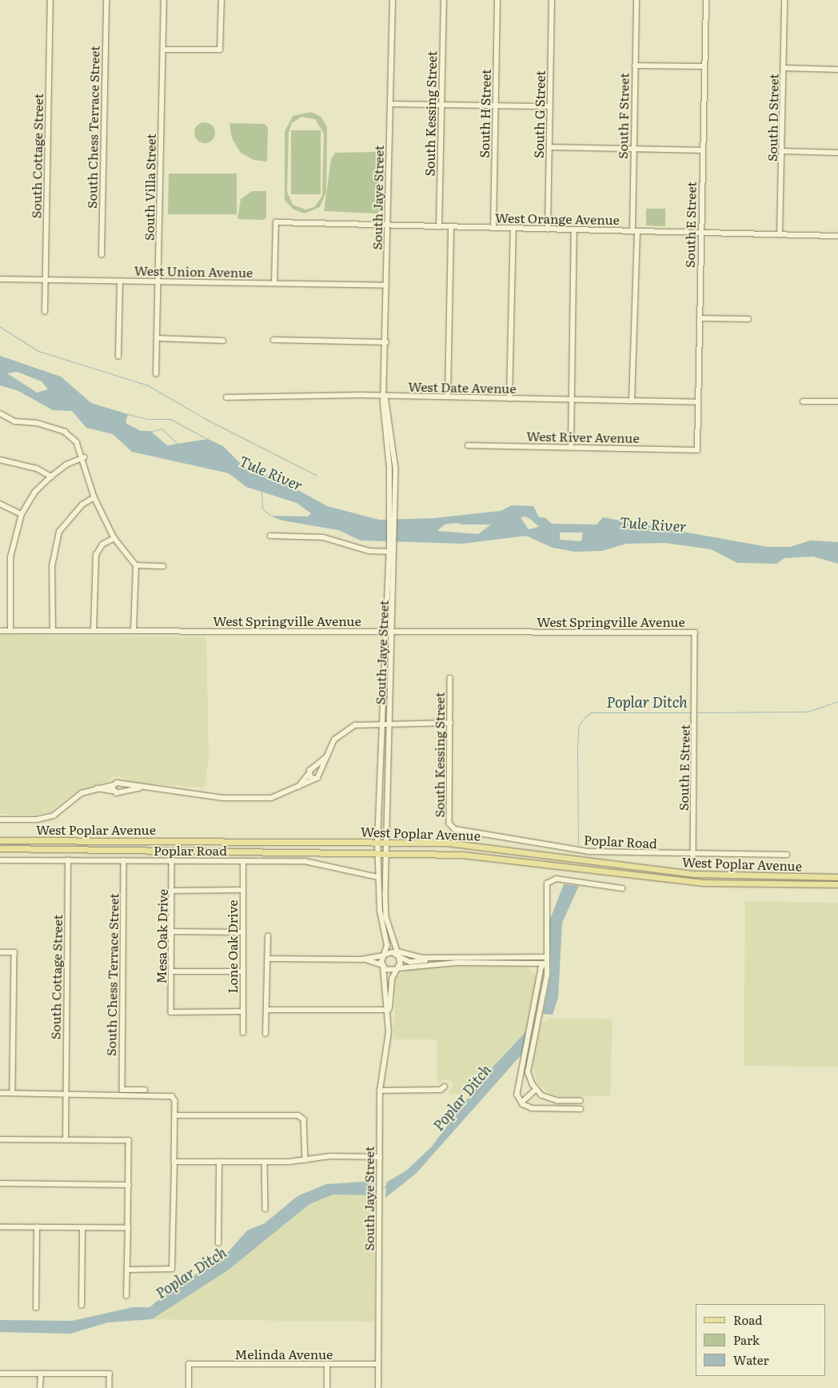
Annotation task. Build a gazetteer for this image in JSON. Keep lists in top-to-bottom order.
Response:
{
  "streets": {
    "main road": ["West Poplar Avenue"],
    "street": [
      "South Kessing Street",
      "South H Street",
      "South G Street",
      "South F Street",
      "South D Street",
      "South Chess Terrace Street",
      "South Cottage Street",
      "South Villa Street",
      "South Jaye Street",
      "West Orange Avenue",
      "South E Street",
      "West Union Avenue",
      "West Date Avenue",
      "West River Avenue",
      "West Springville Avenue",
      "Poplar Road",
      "Mesa Oak Drive",
      "Lone Oak Drive",
      "Melinda Avenue"
    ]
  },
  "crossings": [
    ["South Kessing Street", "West Orange Avenue"],
    ["South Kessing Street", "Poplar Road"],
    ["South H Street", "West Orange Avenue"],
    ["South G Street", "West Orange Avenue"],
    ["South F Street", "West Orange Avenue"],
    ["South F Street", "West Date Avenue"],
    ["South D Street", "West Orange Avenue"],
    ["South Chess Terrace Street", "Poplar Road"],
    ["South Cottage Street", "West Union Avenue"],
    ["South Cottage Street", "Poplar Road"],
    ["South Villa Street", "West Union Avenue"],
    ["South Jaye Street", "West Orange Avenue"],
    ["South Jaye Street", "West Union Avenue"],
    ["South Jaye Street", "West Date Avenue"],
    ["South Jaye Street", "West Springville Avenue"],
    ["South Jaye Street", "West Poplar Avenue"],
    ["South Jaye Street", "Poplar Road"],
    ["South Jaye Street", "Melinda Avenue"],
    ["West Orange Avenue", "South E Street"],
    ["West Orange Avenue", "West Union Avenue"],
    ["South E Street", "West Date Avenue"],
    ["South E Street", "West River Avenue"],
    ["South E Street", "West Springville Avenue"],
    ["South E Street", "Poplar Road"],
    ["Poplar Road", "Mesa Oak Drive"],
    ["Poplar Road", "Lone Oak Drive"],
    ["Mesa Oak Drive", "Lone Oak Drive"]
  ],
  "water": ["Tule River", "Poplar Ditch"],
  "legend": ["Road", "Park", "Water"]
}
